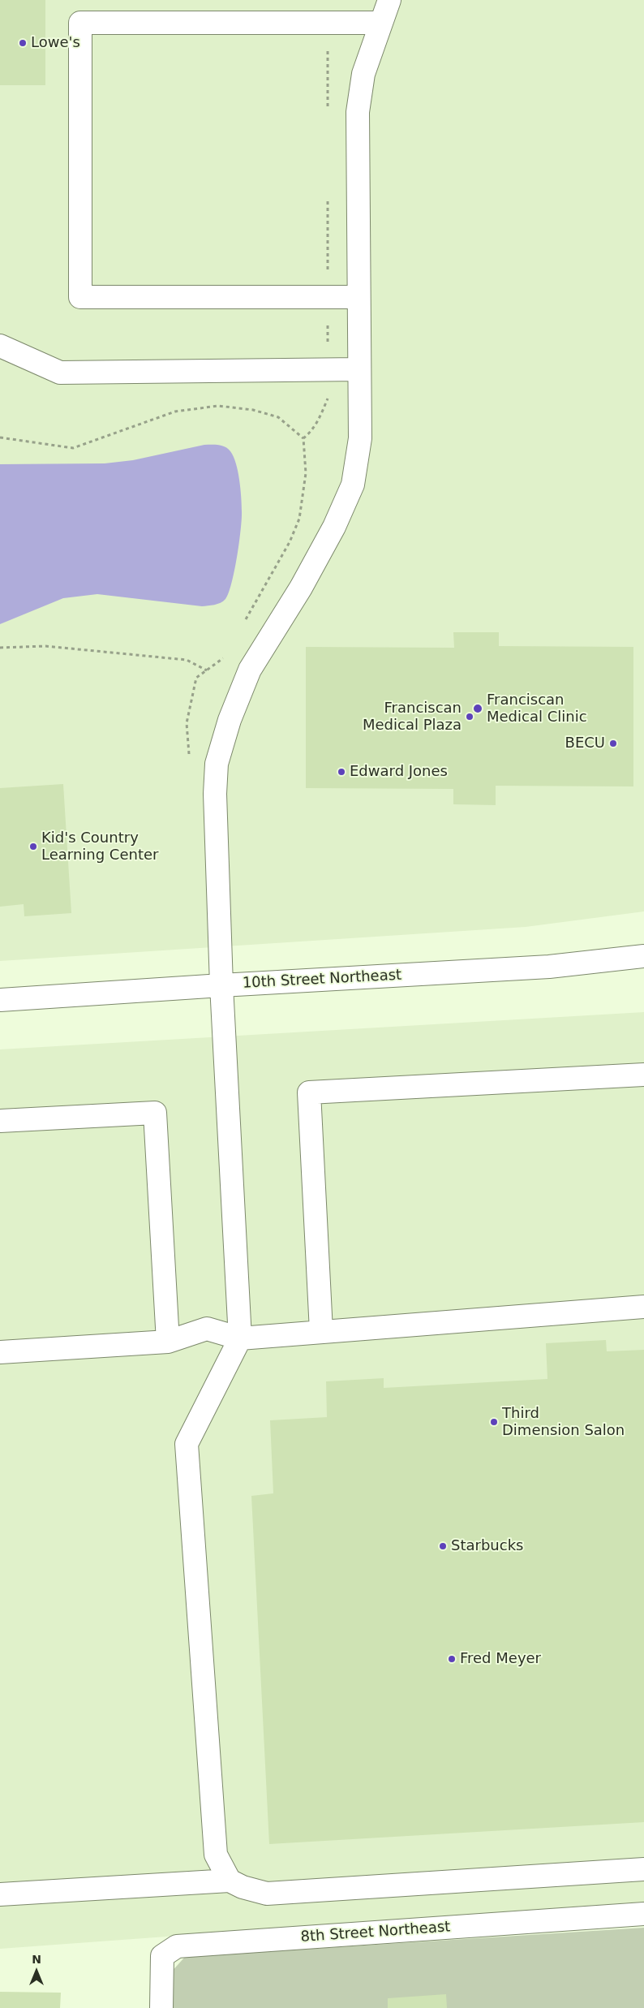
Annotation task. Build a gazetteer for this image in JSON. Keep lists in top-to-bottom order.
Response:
{
  "streets": {
    "street": ["10th Street Northeast", "8th Street Northeast"]
  },
  "places": [
    "Lowe's",
    "Franciscan Medical Clinic",
    "Franciscan Medical Plaza",
    "BECU",
    "Edward Jones",
    "Kid's Country Learning Center",
    "Third Dimension Salon",
    "Starbucks",
    "Fred Meyer"
  ],
  "north": "top"
}
